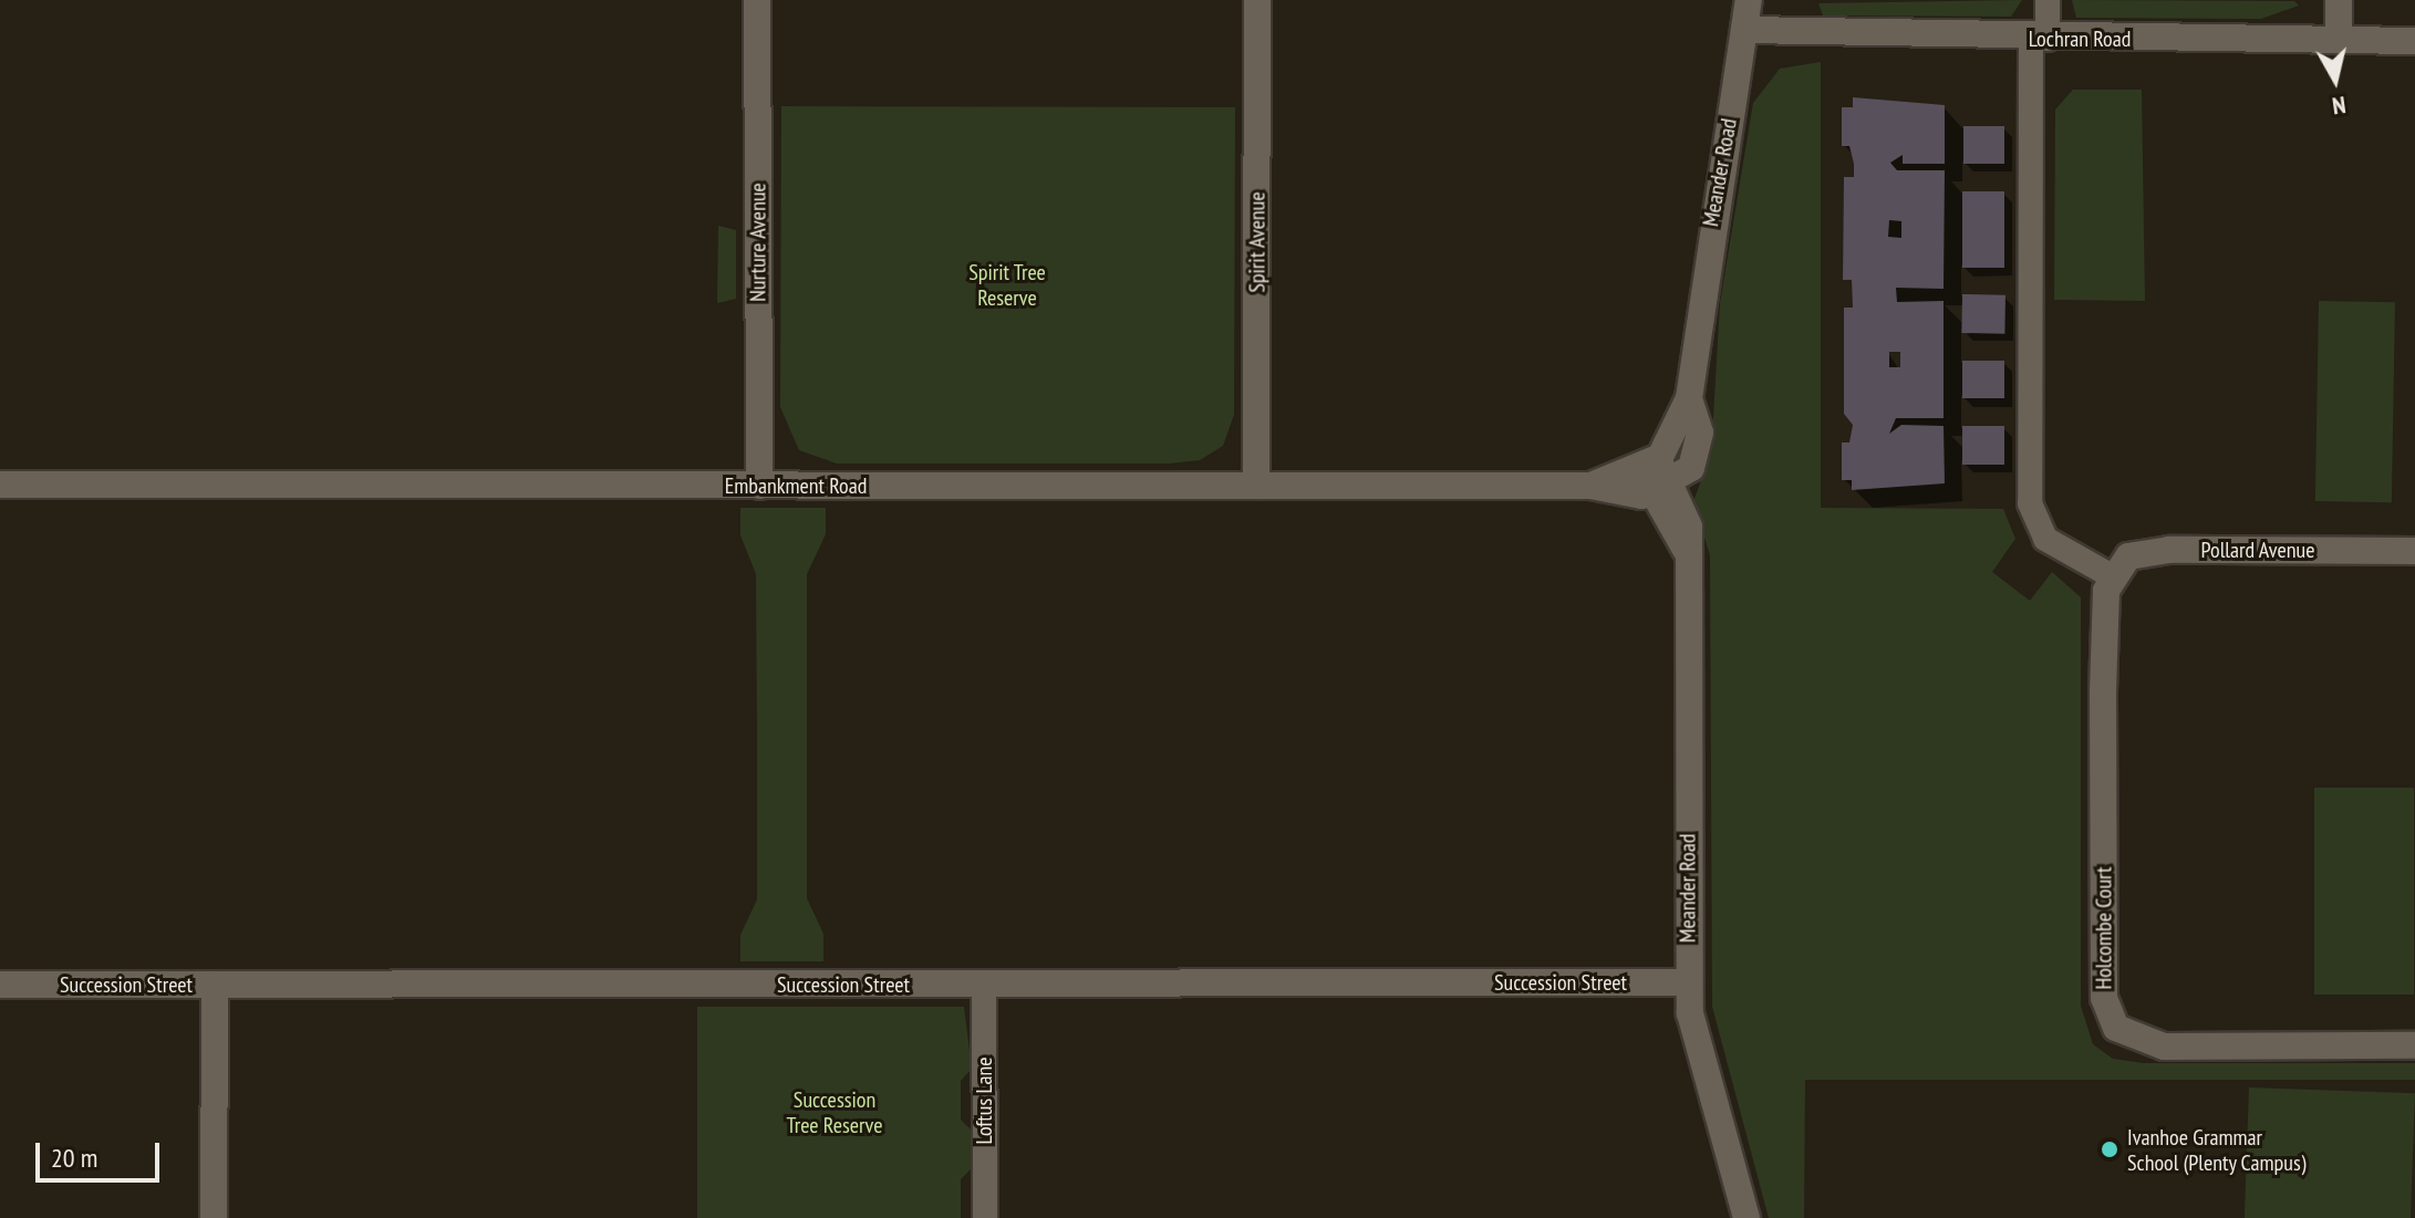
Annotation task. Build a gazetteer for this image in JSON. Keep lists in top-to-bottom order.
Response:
{
  "streets": {
    "street": [
      "Lochran Road",
      "Meander Road",
      "Nurture Avenue",
      "Spirit Avenue",
      "Embankment Road",
      "Pollard Avenue",
      "Holcombe Court",
      "Succession Street"
    ],
    "lane": ["Loftus Lane"]
  },
  "crossings": [
    ["Lochran Road", "Meander Road"],
    ["Meander Road", "Succession Street"],
    ["Nurture Avenue", "Embankment Road"],
    ["Spirit Avenue", "Embankment Road"],
    ["Pollard Avenue", "Holcombe Court"],
    ["Succession Street", "Loftus Lane"]
  ],
  "parks": ["Spirit Tree Reserve", "Succession Tree Reserve"],
  "places": ["Ivanhoe Grammar School (Plenty Campus)"],
  "scale_bar": "20 m",
  "north": "bottom"
}
